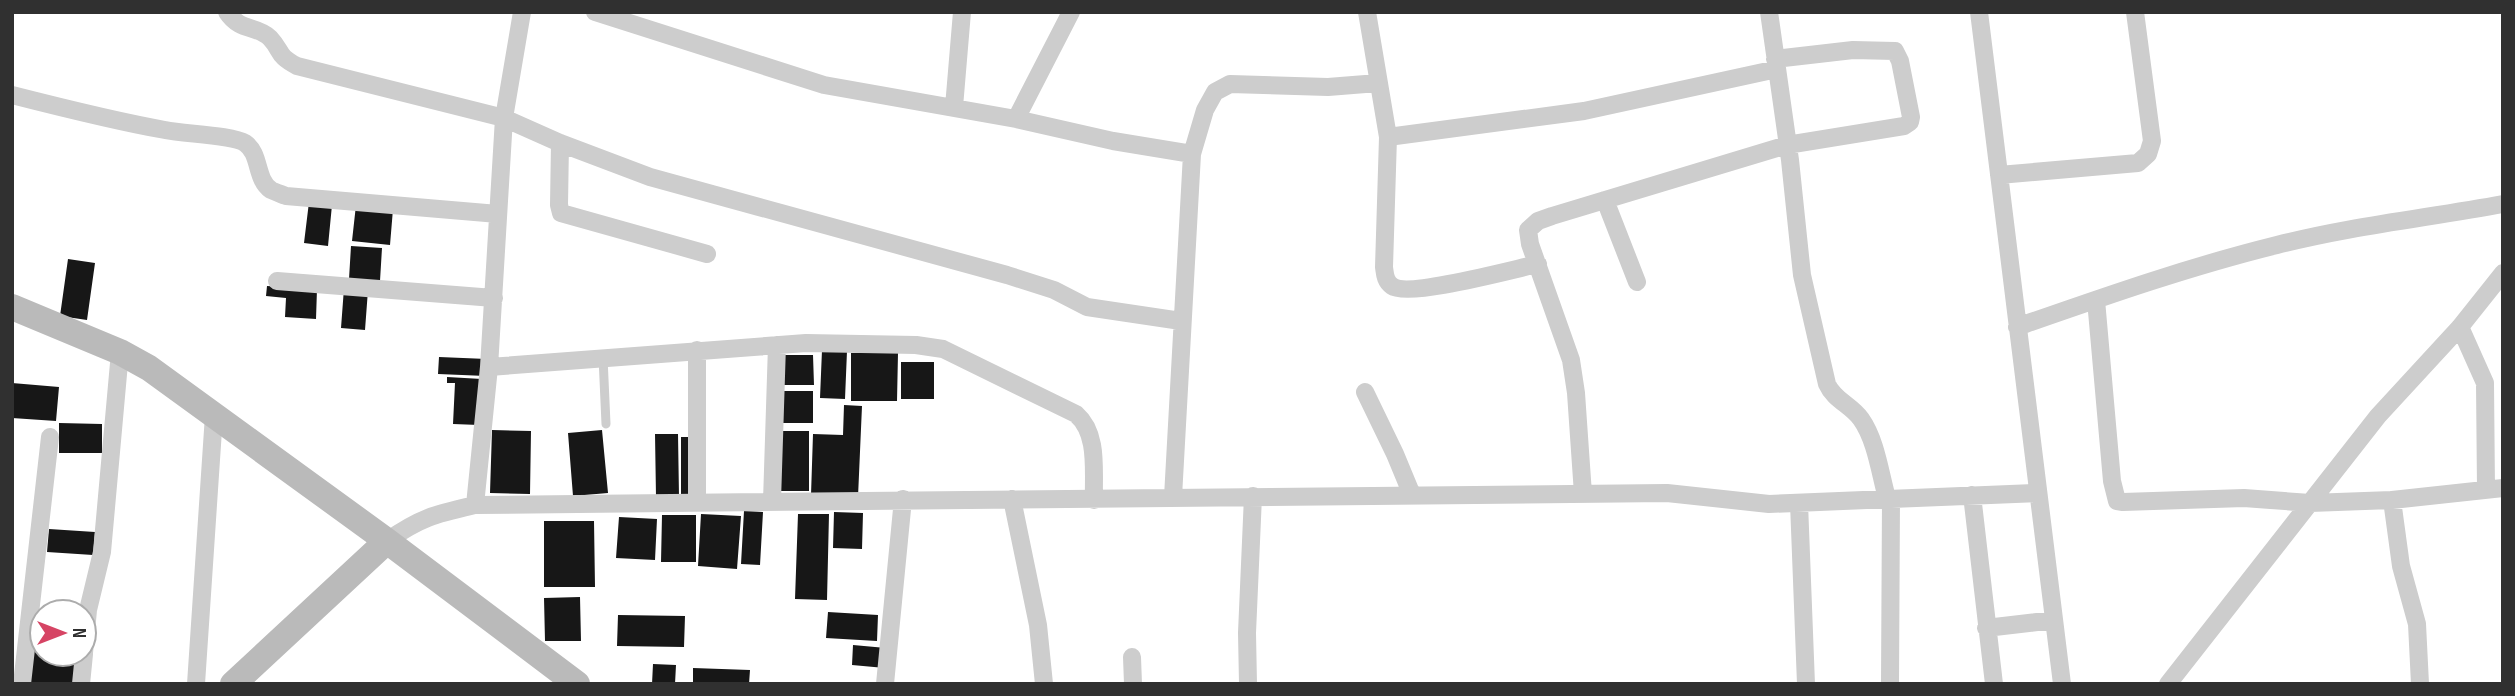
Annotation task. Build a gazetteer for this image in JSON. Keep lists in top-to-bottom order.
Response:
{
  "north": "right"
}
